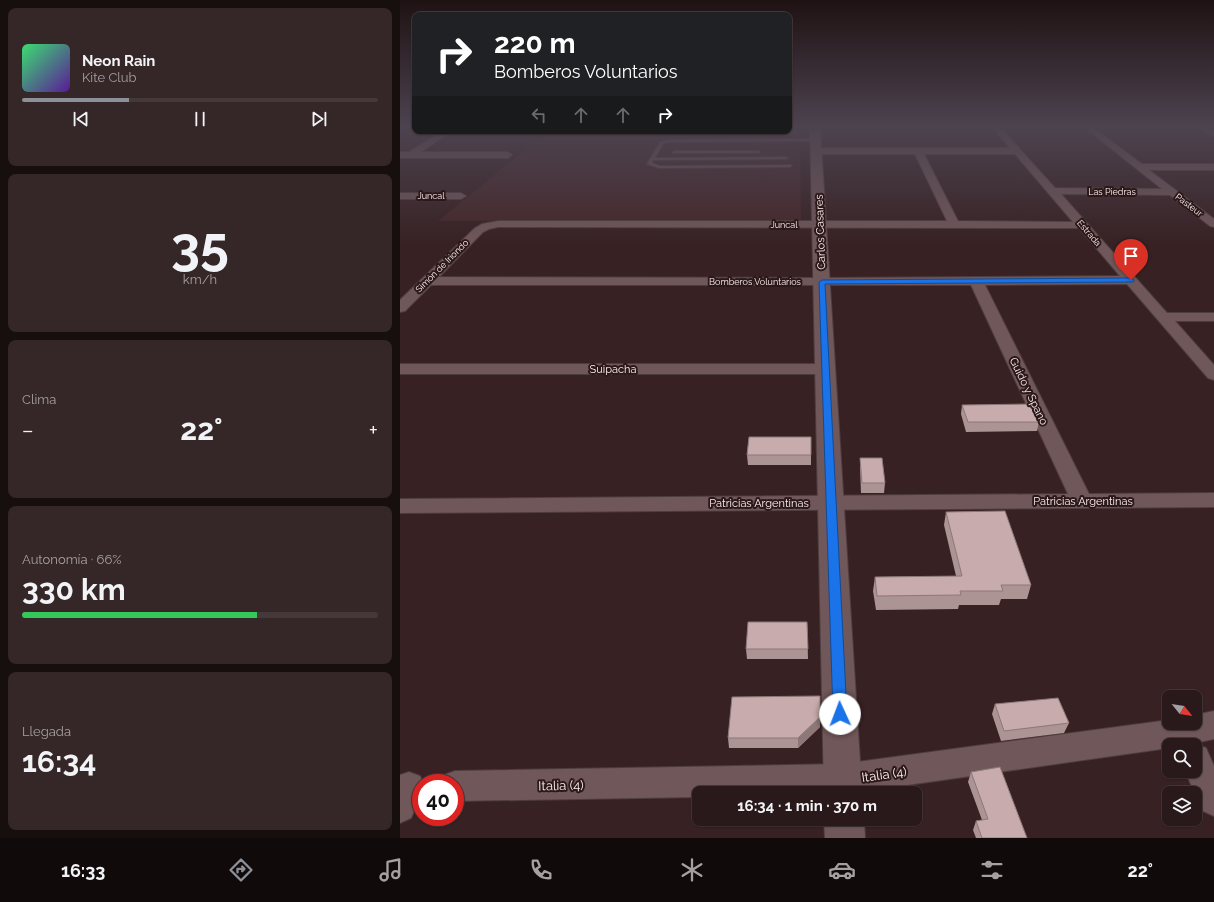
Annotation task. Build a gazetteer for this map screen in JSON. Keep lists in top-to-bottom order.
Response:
{
  "streets": {
    "street": [
      "Las Piedras",
      "Juncal",
      "Pasteur",
      "Carlos Casares",
      "Estrada",
      "Simón de Iriondo",
      "Bomberos Voluntarios",
      "Suipacha",
      "Guido y Spano",
      "Patricias Argentinas",
      "Italia (4)"
    ]
  },
  "crossings": [
    ["Las Piedras", "Pasteur"],
    ["Las Piedras", "Estrada"],
    ["Juncal", "Carlos Casares"],
    ["Juncal", "Estrada"],
    ["Juncal", "Simón de Iriondo"],
    ["Carlos Casares", "Bomberos Voluntarios"],
    ["Carlos Casares", "Suipacha"],
    ["Carlos Casares", "Patricias Argentinas"],
    ["Carlos Casares", "Italia (4)"],
    ["Estrada", "Bomberos Voluntarios"],
    ["Simón de Iriondo", "Bomberos Voluntarios"],
    ["Bomberos Voluntarios", "Guido y Spano"],
    ["Guido y Spano", "Patricias Argentinas"]
  ],
  "north": "bottom right",
  "page": {
    "turn": ["220 m", "Bomberos Voluntarios"],
    "song": ["Neon Rain", "Kite Club"],
    "tile": [
      ["35", "km/h"],
      "Clima",
      ["Autonomía · 66%", "330 km"],
      ["Llegada", "16:34"]
    ],
    "heat": ["−", "22°", "+"],
    "limit": "40",
    "trip": "16:34 · 1 min · 370 m",
    "tabs": ["16:33", "22°"]
  }
}
